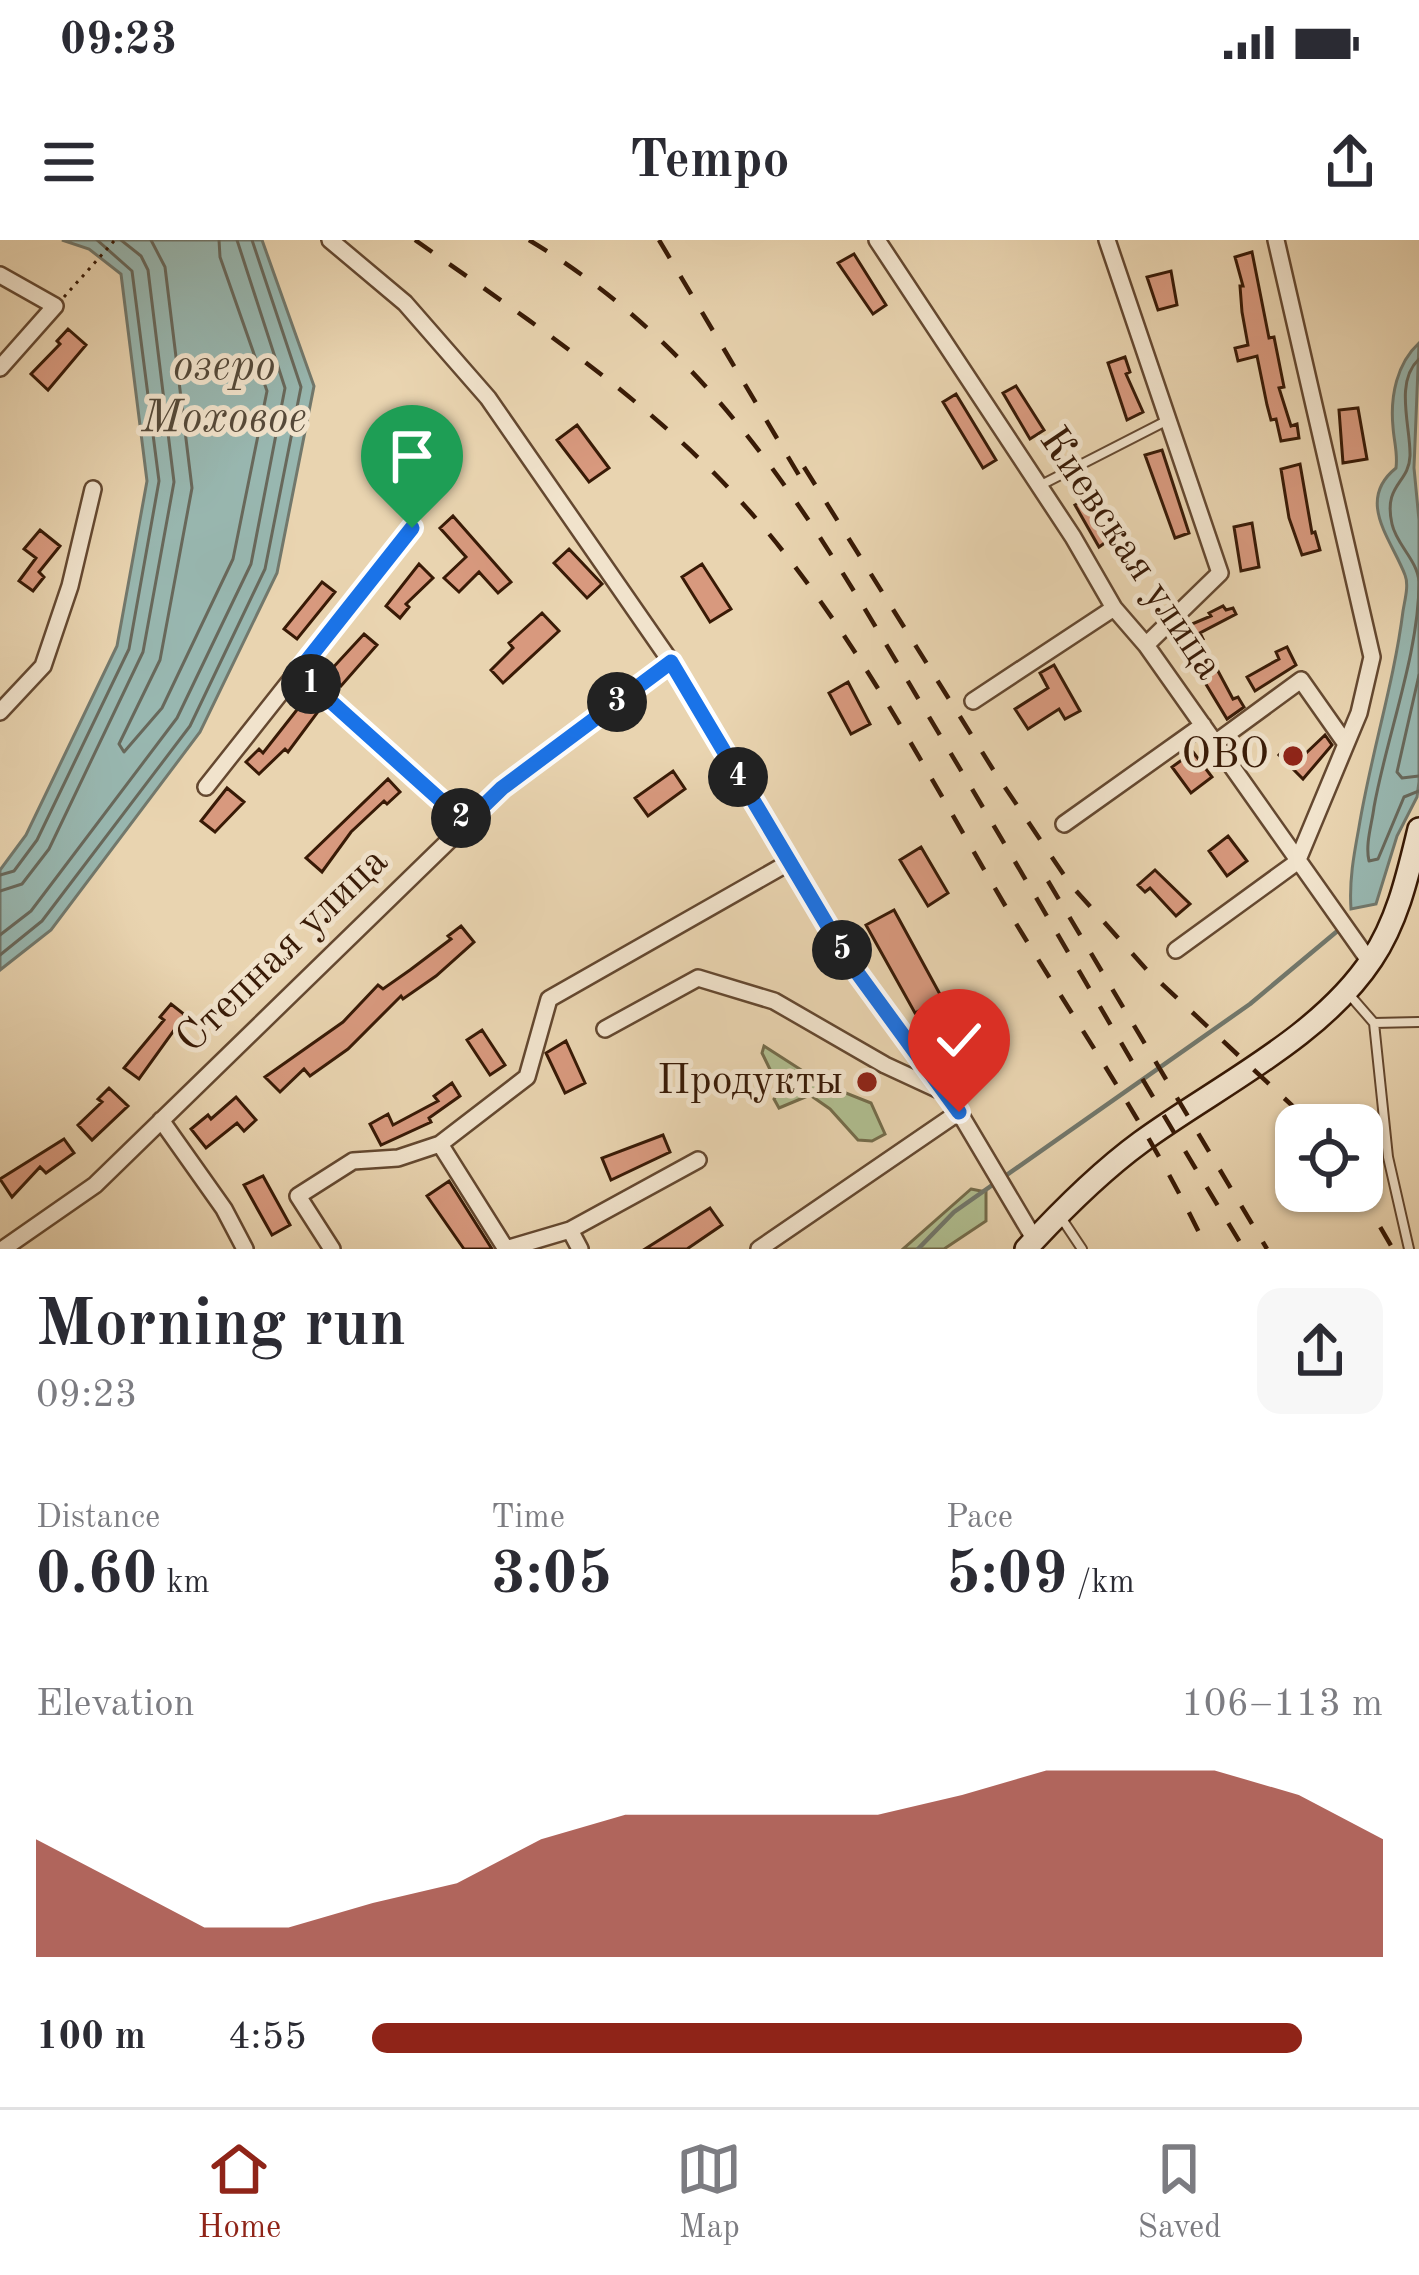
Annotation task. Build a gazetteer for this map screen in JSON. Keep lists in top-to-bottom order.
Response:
{
  "streets": {
    "street": ["Киевская улица", "Степная улица"]
  },
  "water": ["озеро Моховое"],
  "places": ["ОВО", "Продукты"],
  "page": {
    "status": "09:23",
    "header": "Tempo",
    "pins": [
      "1",
      "3",
      "4",
      "2",
      "5"
    ],
    "heading": ["Morning run", "09:23"],
    "stats": [
      ["Distance", "0.60 km"],
      ["Time", "3:05"],
      ["Pace", "5:09 /km"]
    ],
    "chart": ["Elevation", "106–113 m"],
    "list": [
      {
        "name": "100 m",
        "note": "4:55"
      }
    ],
    "tabs": ["Home", "Map", "Saved"]
  }
}
